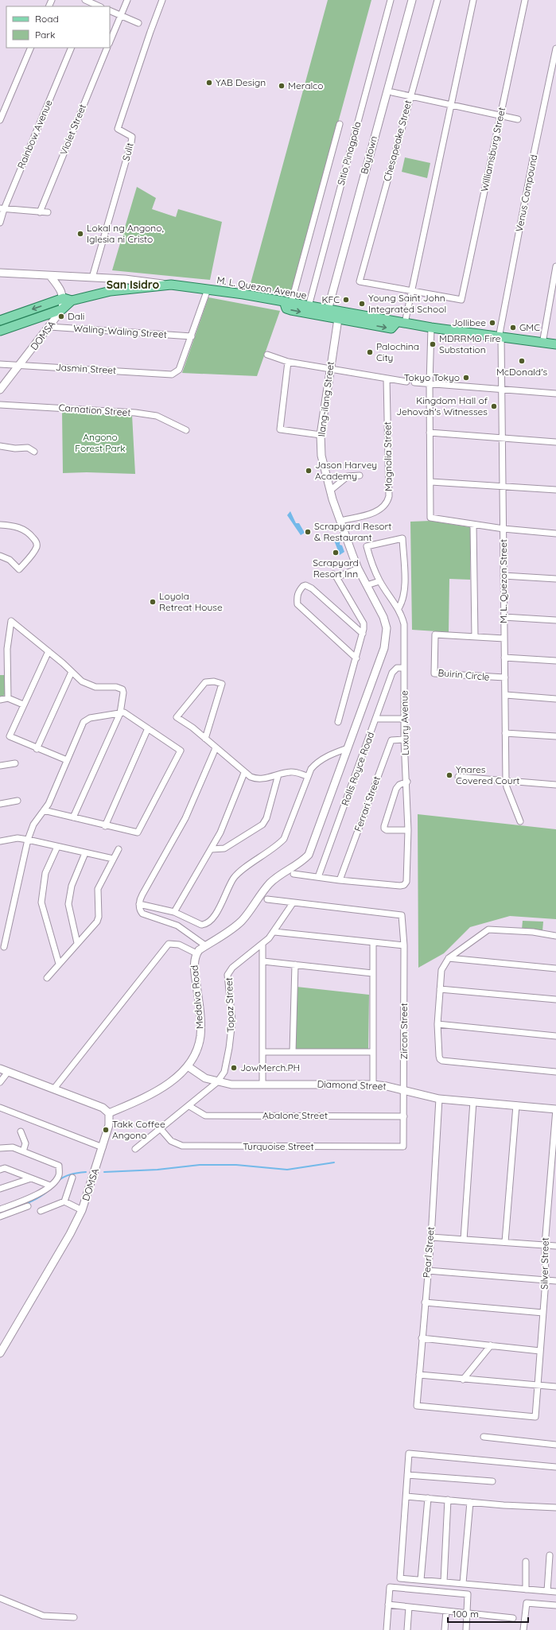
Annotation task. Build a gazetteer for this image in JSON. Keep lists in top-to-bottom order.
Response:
{
  "streets": {
    "main road": ["M. L. Quezon Avenue"],
    "street": [
      "Violet Street",
      "Rainbow Avenue",
      "Chesapeake Street",
      "Williamsburg Street",
      "Sulit",
      "Sitio Pinagpala",
      "Baytown",
      "Venus Compound",
      "Waling-Waling Street",
      "DOMSA",
      "Jasmin Street",
      "Ilang-ilang Street",
      "Carnation Street",
      "Magnolia Street",
      "M. L. Quezon Street",
      "Buirin Circle",
      "Luxury Avenue",
      "Rolls Royce Road",
      "Ferrari Street",
      "Medalva Road",
      "Topaz Street",
      "Zircon Street",
      "Diamond Street",
      "Abalone Street",
      "Turquoise Street",
      "Pearl Street",
      "Silver Street"
    ]
  },
  "crossings": [
    ["Chesapeake Street", "Williamsburg Street"],
    ["Sulit", "M. L. Quezon Avenue"],
    ["Sitio Pinagpala", "M. L. Quezon Avenue"],
    ["Baytown", "M. L. Quezon Avenue"],
    ["Venus Compound", "M. L. Quezon Avenue"],
    ["Venus Compound", "M. L. Quezon Street"],
    ["M. L. Quezon Avenue", "M. L. Quezon Street"],
    ["Waling-Waling Street", "DOMSA"],
    ["Waling-Waling Street", "Jasmin Street"],
    ["DOMSA", "Jasmin Street"],
    ["DOMSA", "Medalva Road"],
    ["Ilang-ilang Street", "Magnolia Street"],
    ["Ilang-ilang Street", "Medalva Road"],
    ["M. L. Quezon Street", "Buirin Circle"],
    ["Luxury Avenue", "Rolls Royce Road"],
    ["Luxury Avenue", "Ferrari Street"],
    ["Medalva Road", "Diamond Street"],
    ["Topaz Street", "Zircon Street"],
    ["Topaz Street", "Diamond Street"],
    ["Topaz Street", "Abalone Street"],
    ["Topaz Street", "Turquoise Street"],
    ["Zircon Street", "Diamond Street"],
    ["Zircon Street", "Abalone Street"],
    ["Zircon Street", "Turquoise Street"],
    ["Diamond Street", "Pearl Street"],
    ["Diamond Street", "Silver Street"],
    ["Pearl Street", "Silver Street"]
  ],
  "districts": ["San Isidro"],
  "parks": ["Angono Forest Park"],
  "places": [
    "YAB Design",
    "Meralco",
    "Lokal ng Angono, Iglesia ni Cristo",
    "KFC",
    "Young Saint John Integrated School",
    "Dali",
    "Jollibee",
    "GMC",
    "MDRRMO Fire Substation",
    "Palochina City",
    "McDonald's",
    "Tokyo Tokyo",
    "Kingdom Hall of Jehovah's Witnesses",
    "Jason Harvey Academy",
    "Scrapyard Resort & Restaurant",
    "Scrapyard Resort Inn",
    "Loyola Retreat House",
    "Ynares Covered Court",
    "JowMerch.PH",
    "Takk Coffee Angono"
  ],
  "legend": ["Road", "Park"],
  "scale_bar": "100 m"
}
